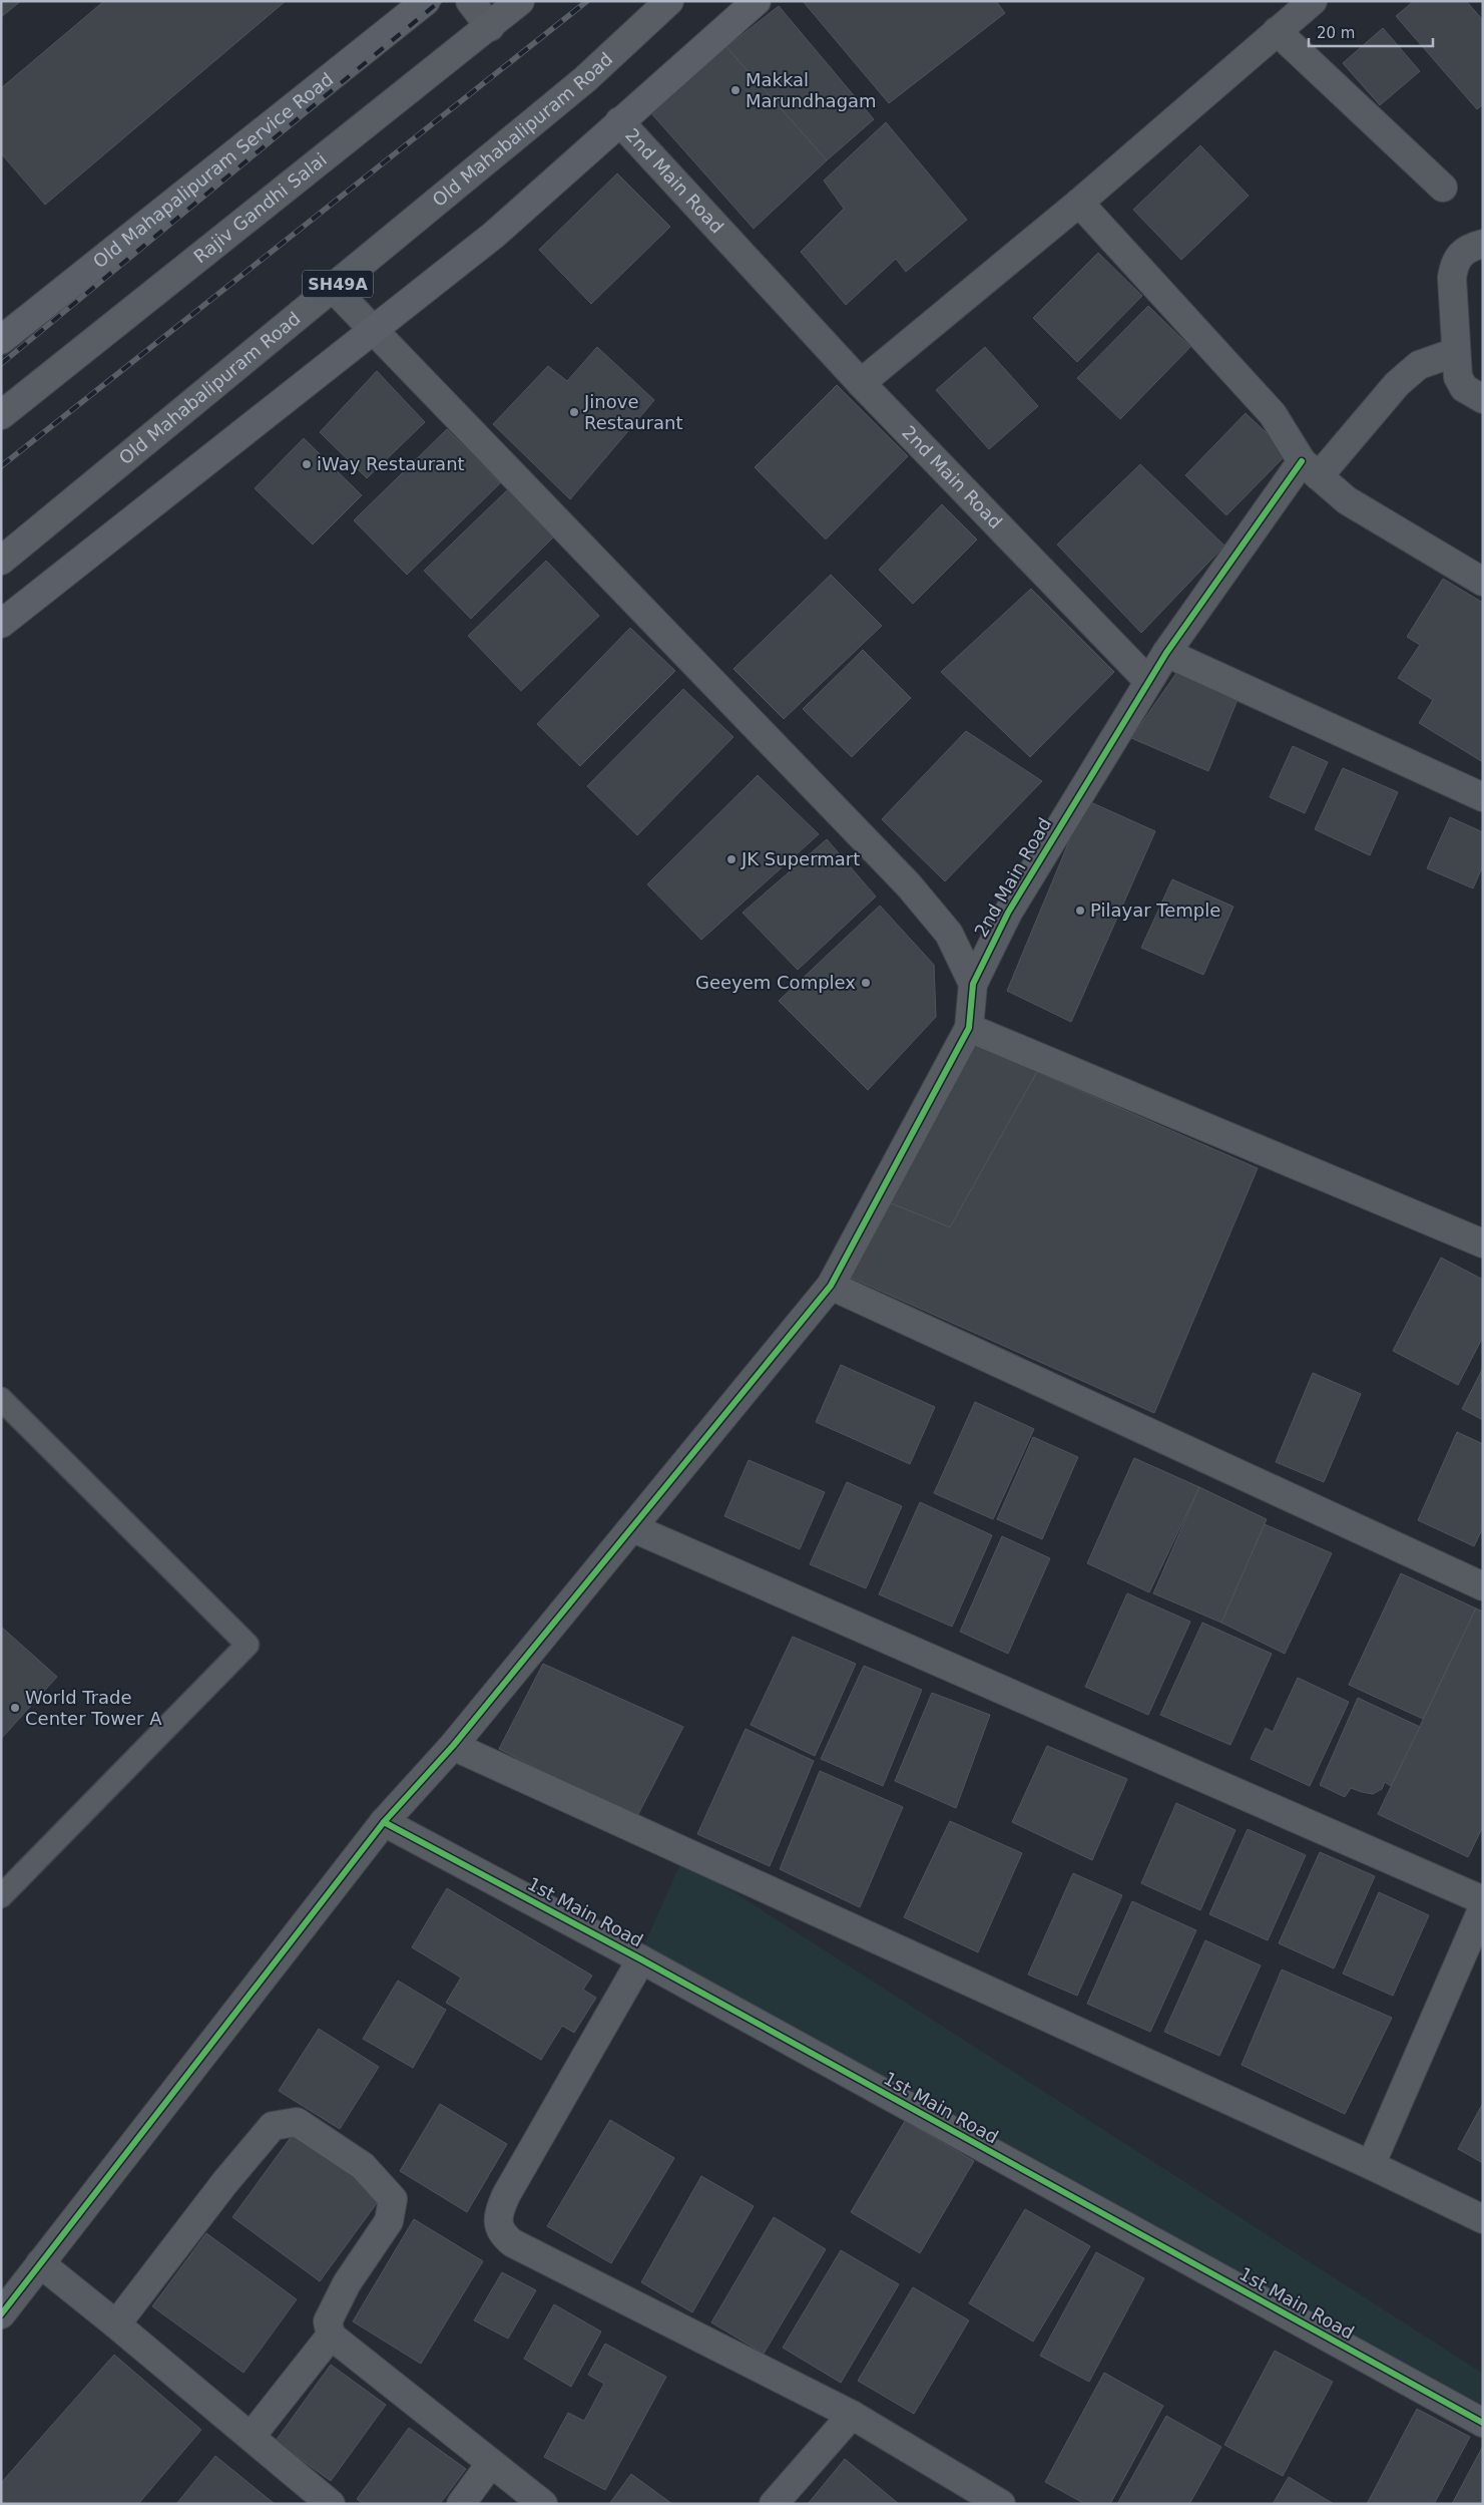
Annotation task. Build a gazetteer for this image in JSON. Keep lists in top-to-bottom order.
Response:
{
  "streets": {
    "main road": ["Old Mahabalipuram Road", "Rajiv Gandhi Salai", "SH49A"],
    "street": ["Old Mahapalipuram Service Road", "2nd Main Road", "1st Main Road"]
  },
  "crossings": [
    ["2nd Main Road", "1st Main Road"]
  ],
  "places": [
    "Makkal Marundhagam",
    "Jinove Restaurant",
    "iWay Restaurant",
    "JK Supermart",
    "Pilayar Temple",
    "Geeyem Complex",
    "World Trade Center Tower A"
  ],
  "scale_bar": "20 m"
}
